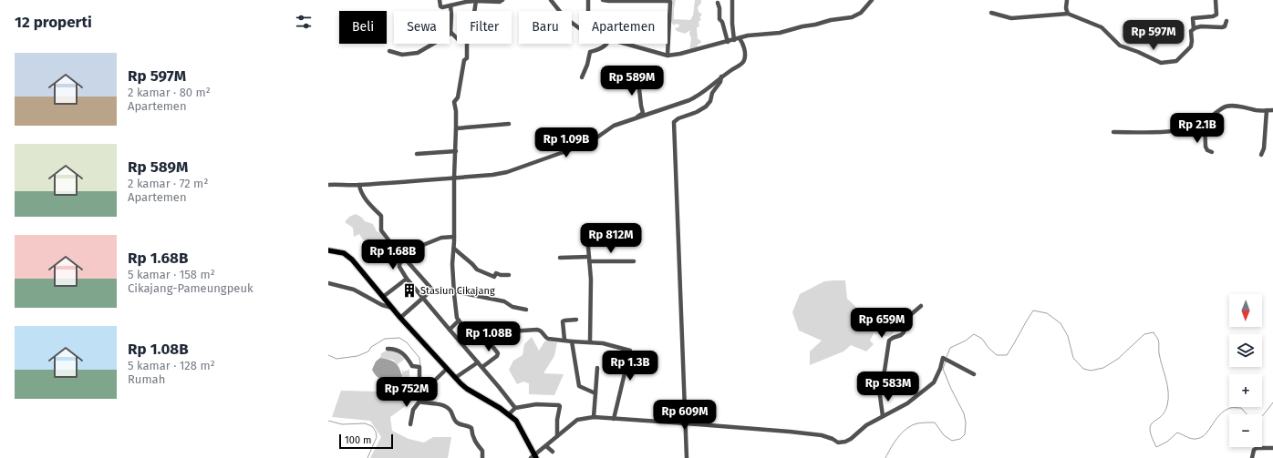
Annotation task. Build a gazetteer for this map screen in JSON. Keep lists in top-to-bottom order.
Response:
{
  "places": {
    "building": ["Stasiun Cikajang"]
  },
  "scale_bar": "100 m",
  "north": "bottom",
  "page": {
    "heading": "12 properti",
    "chip": [
      "Beli",
      "Sewa",
      "Filter",
      "Baru",
      "Apartemen"
    ],
    "price": [
      "Rp 597M",
      "Rp 589M",
      "Rp 2.1B",
      "Rp 1.09B",
      "Rp 812M",
      "Rp 1.68B",
      "Rp 659M",
      "Rp 1.08B",
      "Rp 1.3B",
      "Rp 583M",
      "Rp 752M",
      "Rp 609M"
    ],
    "list": [
      {
        "name": "Rp 597M",
        "note": "2 kamar · 80 m² · Apartemen"
      },
      {
        "name": "Rp 589M",
        "note": "2 kamar · 72 m² · Apartemen"
      },
      {
        "name": "Rp 1.68B",
        "note": "5 kamar · 158 m² · Cikajang-Pameungpeuk"
      },
      {
        "name": "Rp 1.08B",
        "note": "5 kamar · 128 m² · Rumah"
      }
    ],
    "map_buttons": ["+", "−"],
    "scale": "100 m"
  }
}
